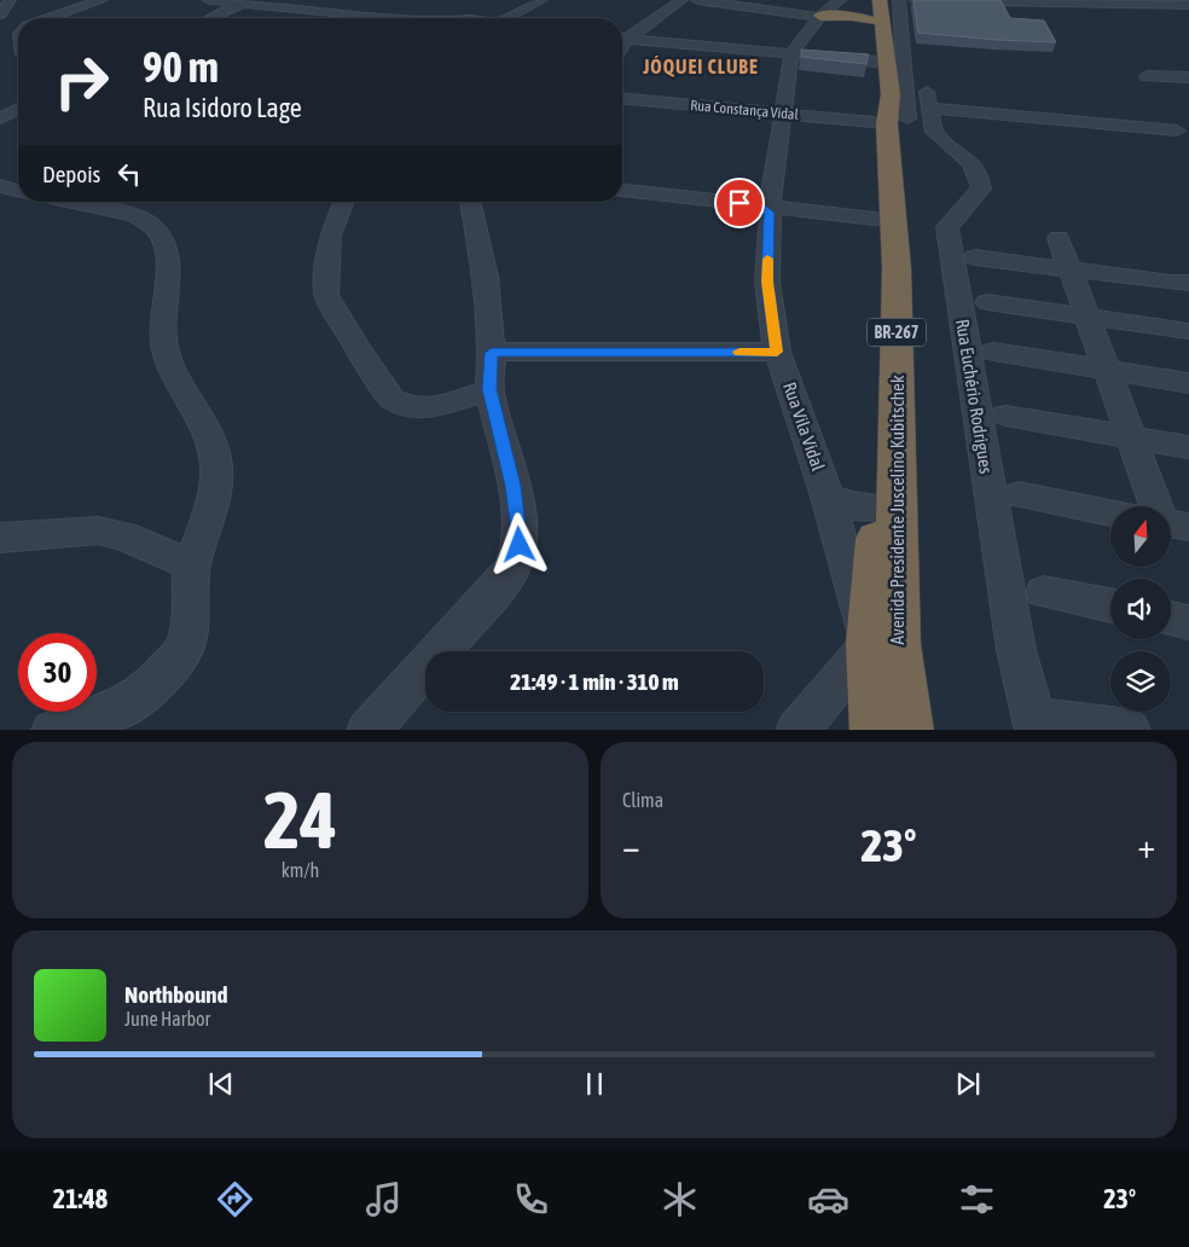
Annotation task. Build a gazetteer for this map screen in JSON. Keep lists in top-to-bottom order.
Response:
{
  "streets": {
    "highway": ["BR-267", "Avenida Presidente Juscelino Kubitschek"],
    "street": ["Rua Constança Vidal", "Rua Euchério Rodrigues", "Rua Vila Vidal"]
  },
  "crossings": [
    ["Rua Constança Vidal", "Rua Vila Vidal"],
    ["Rua Constança Vidal", "Avenida Presidente Juscelino Kubitschek"],
    ["Rua Vila Vidal", "Avenida Presidente Juscelino Kubitschek"]
  ],
  "districts": ["JÓQUEI CLUBE"],
  "north": "top",
  "page": {
    "turn": ["90 m", "Rua Isidoro Lage"],
    "then": "Depois",
    "limit": "30",
    "trip": "21:49 · 1 min · 310 m",
    "tile": [
      ["24", "km/h"],
      "Clima"
    ],
    "heat": ["−", "23°", "+"],
    "song": ["Northbound", "June Harbor"],
    "tabs": ["21:48", "23°"]
  }
}
